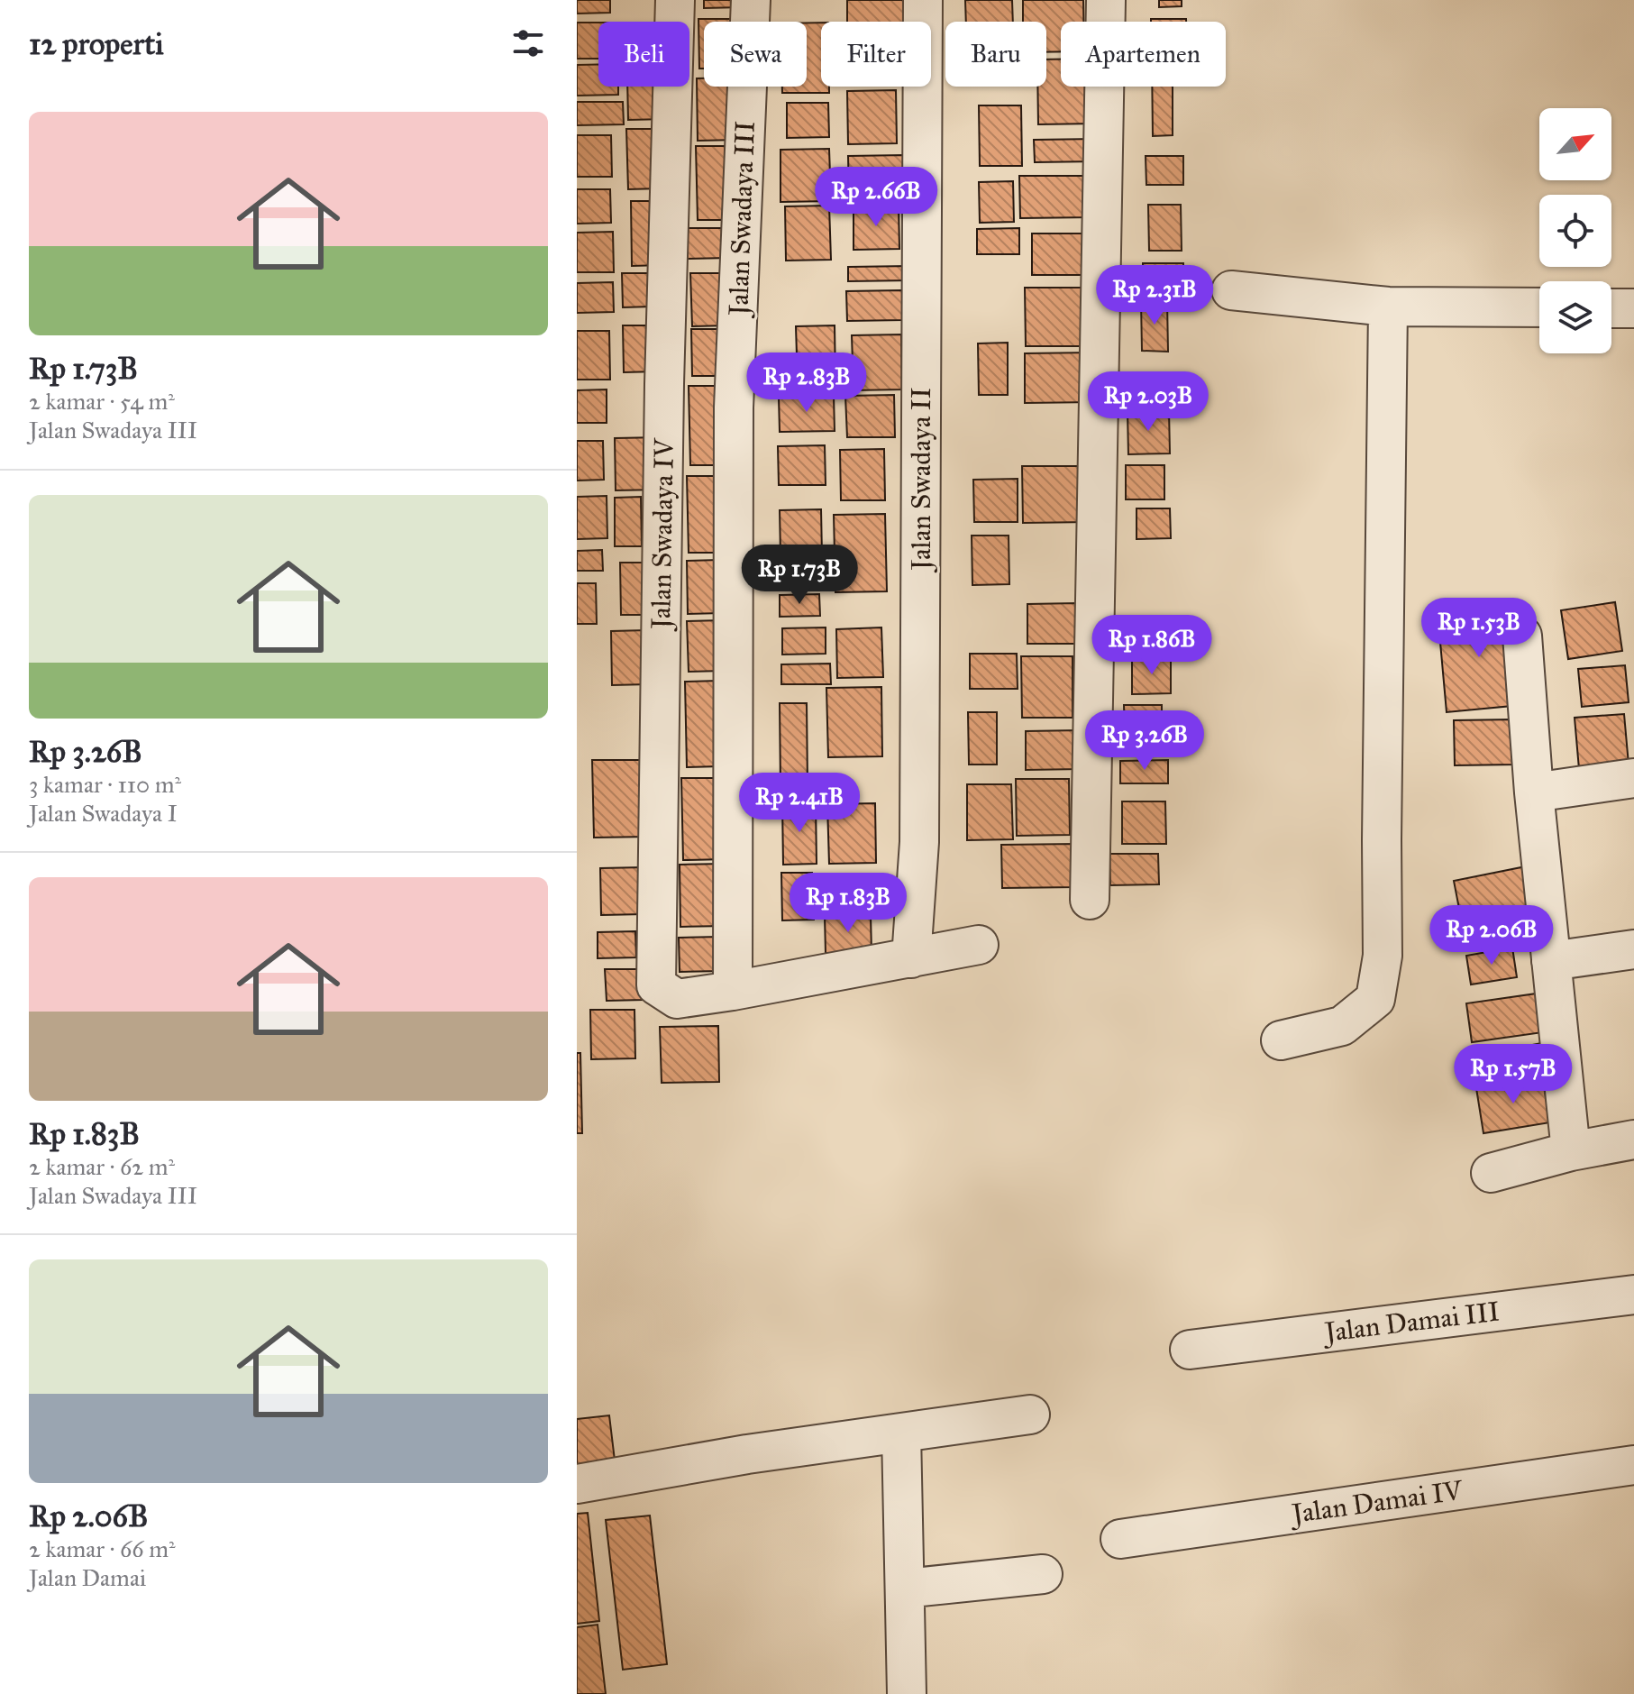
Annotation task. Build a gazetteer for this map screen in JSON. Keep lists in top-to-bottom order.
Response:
{
  "streets": {
    "street": [
      "Jalan Swadaya III",
      "Jalan Swadaya II",
      "Jalan Swadaya IV",
      "Jalan Damai III",
      "Jalan Damai IV"
    ]
  },
  "crossings": [
    ["Jalan Swadaya III", "Jalan Swadaya IV"]
  ],
  "north": "top right",
  "page": {
    "heading": "12 properti",
    "chip": [
      "Beli",
      "Sewa",
      "Filter",
      "Baru",
      "Apartemen"
    ],
    "list": [
      {
        "name": "Rp 1.73B",
        "note": "2 kamar · 54 m² · Jalan Swadaya III"
      },
      {
        "name": "Rp 3.26B",
        "note": "3 kamar · 110 m² · Jalan Swadaya I"
      },
      {
        "name": "Rp 1.83B",
        "note": "2 kamar · 62 m² · Jalan Swadaya III"
      },
      {
        "name": "Rp 2.06B",
        "note": "2 kamar · 66 m² · Jalan Damai"
      }
    ],
    "price": [
      "Rp 2.66B",
      "Rp 2.31B",
      "Rp 2.83B",
      "Rp 2.03B",
      "Rp 1.73B",
      "Rp 1.53B",
      "Rp 1.86B",
      "Rp 3.26B",
      "Rp 2.41B",
      "Rp 1.83B",
      "Rp 2.06B",
      "Rp 1.57B"
    ]
  }
}
